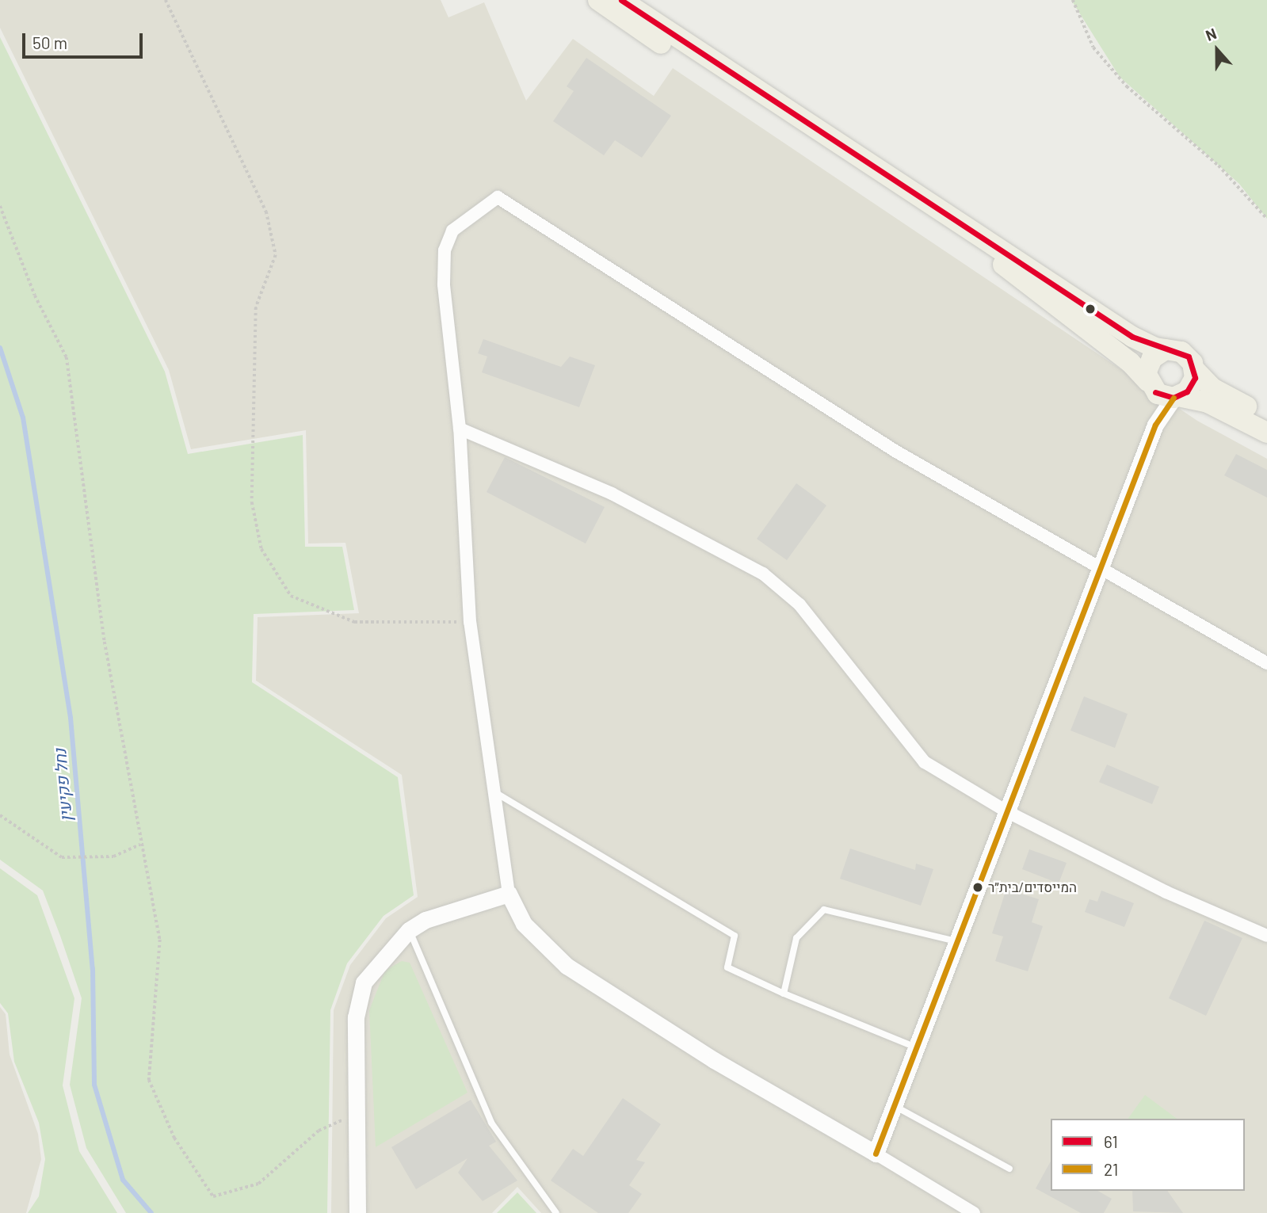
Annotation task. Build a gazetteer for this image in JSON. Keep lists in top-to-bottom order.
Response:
{
  "water": ["נחל פקיעין"],
  "places": ["המייסדים/בית״ר"],
  "lines": ["transit line 61", "transit line 21"],
  "legend": ["61", "21"],
  "scale_bar": "50 m",
  "north": "top"
}
